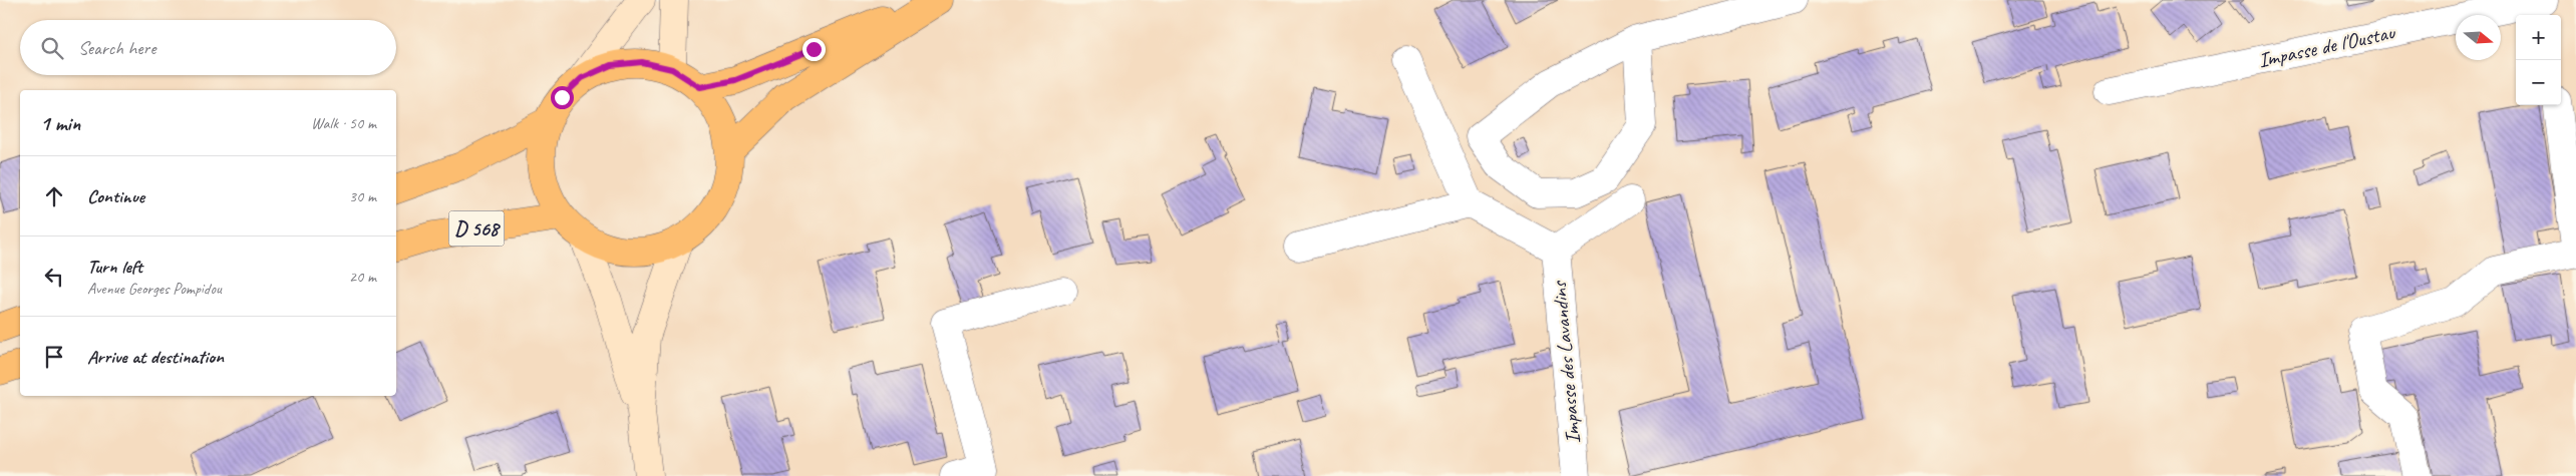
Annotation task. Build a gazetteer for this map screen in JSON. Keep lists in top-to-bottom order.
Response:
{
  "streets": {
    "main road": ["D 568"],
    "street": ["Impasse de l'Oustau", "Impasse des Lavandins"]
  },
  "north": "right",
  "page": {
    "map_buttons": ["+", "−"],
    "search": "Search here",
    "heading": ["1 min", "Walk · 50 m"],
    "list": [
      ["Continue", "30 m"],
      ["Turn left", "Avenue Georges Pompidou", "20 m"],
      "Arrive at destination"
    ]
  }
}
